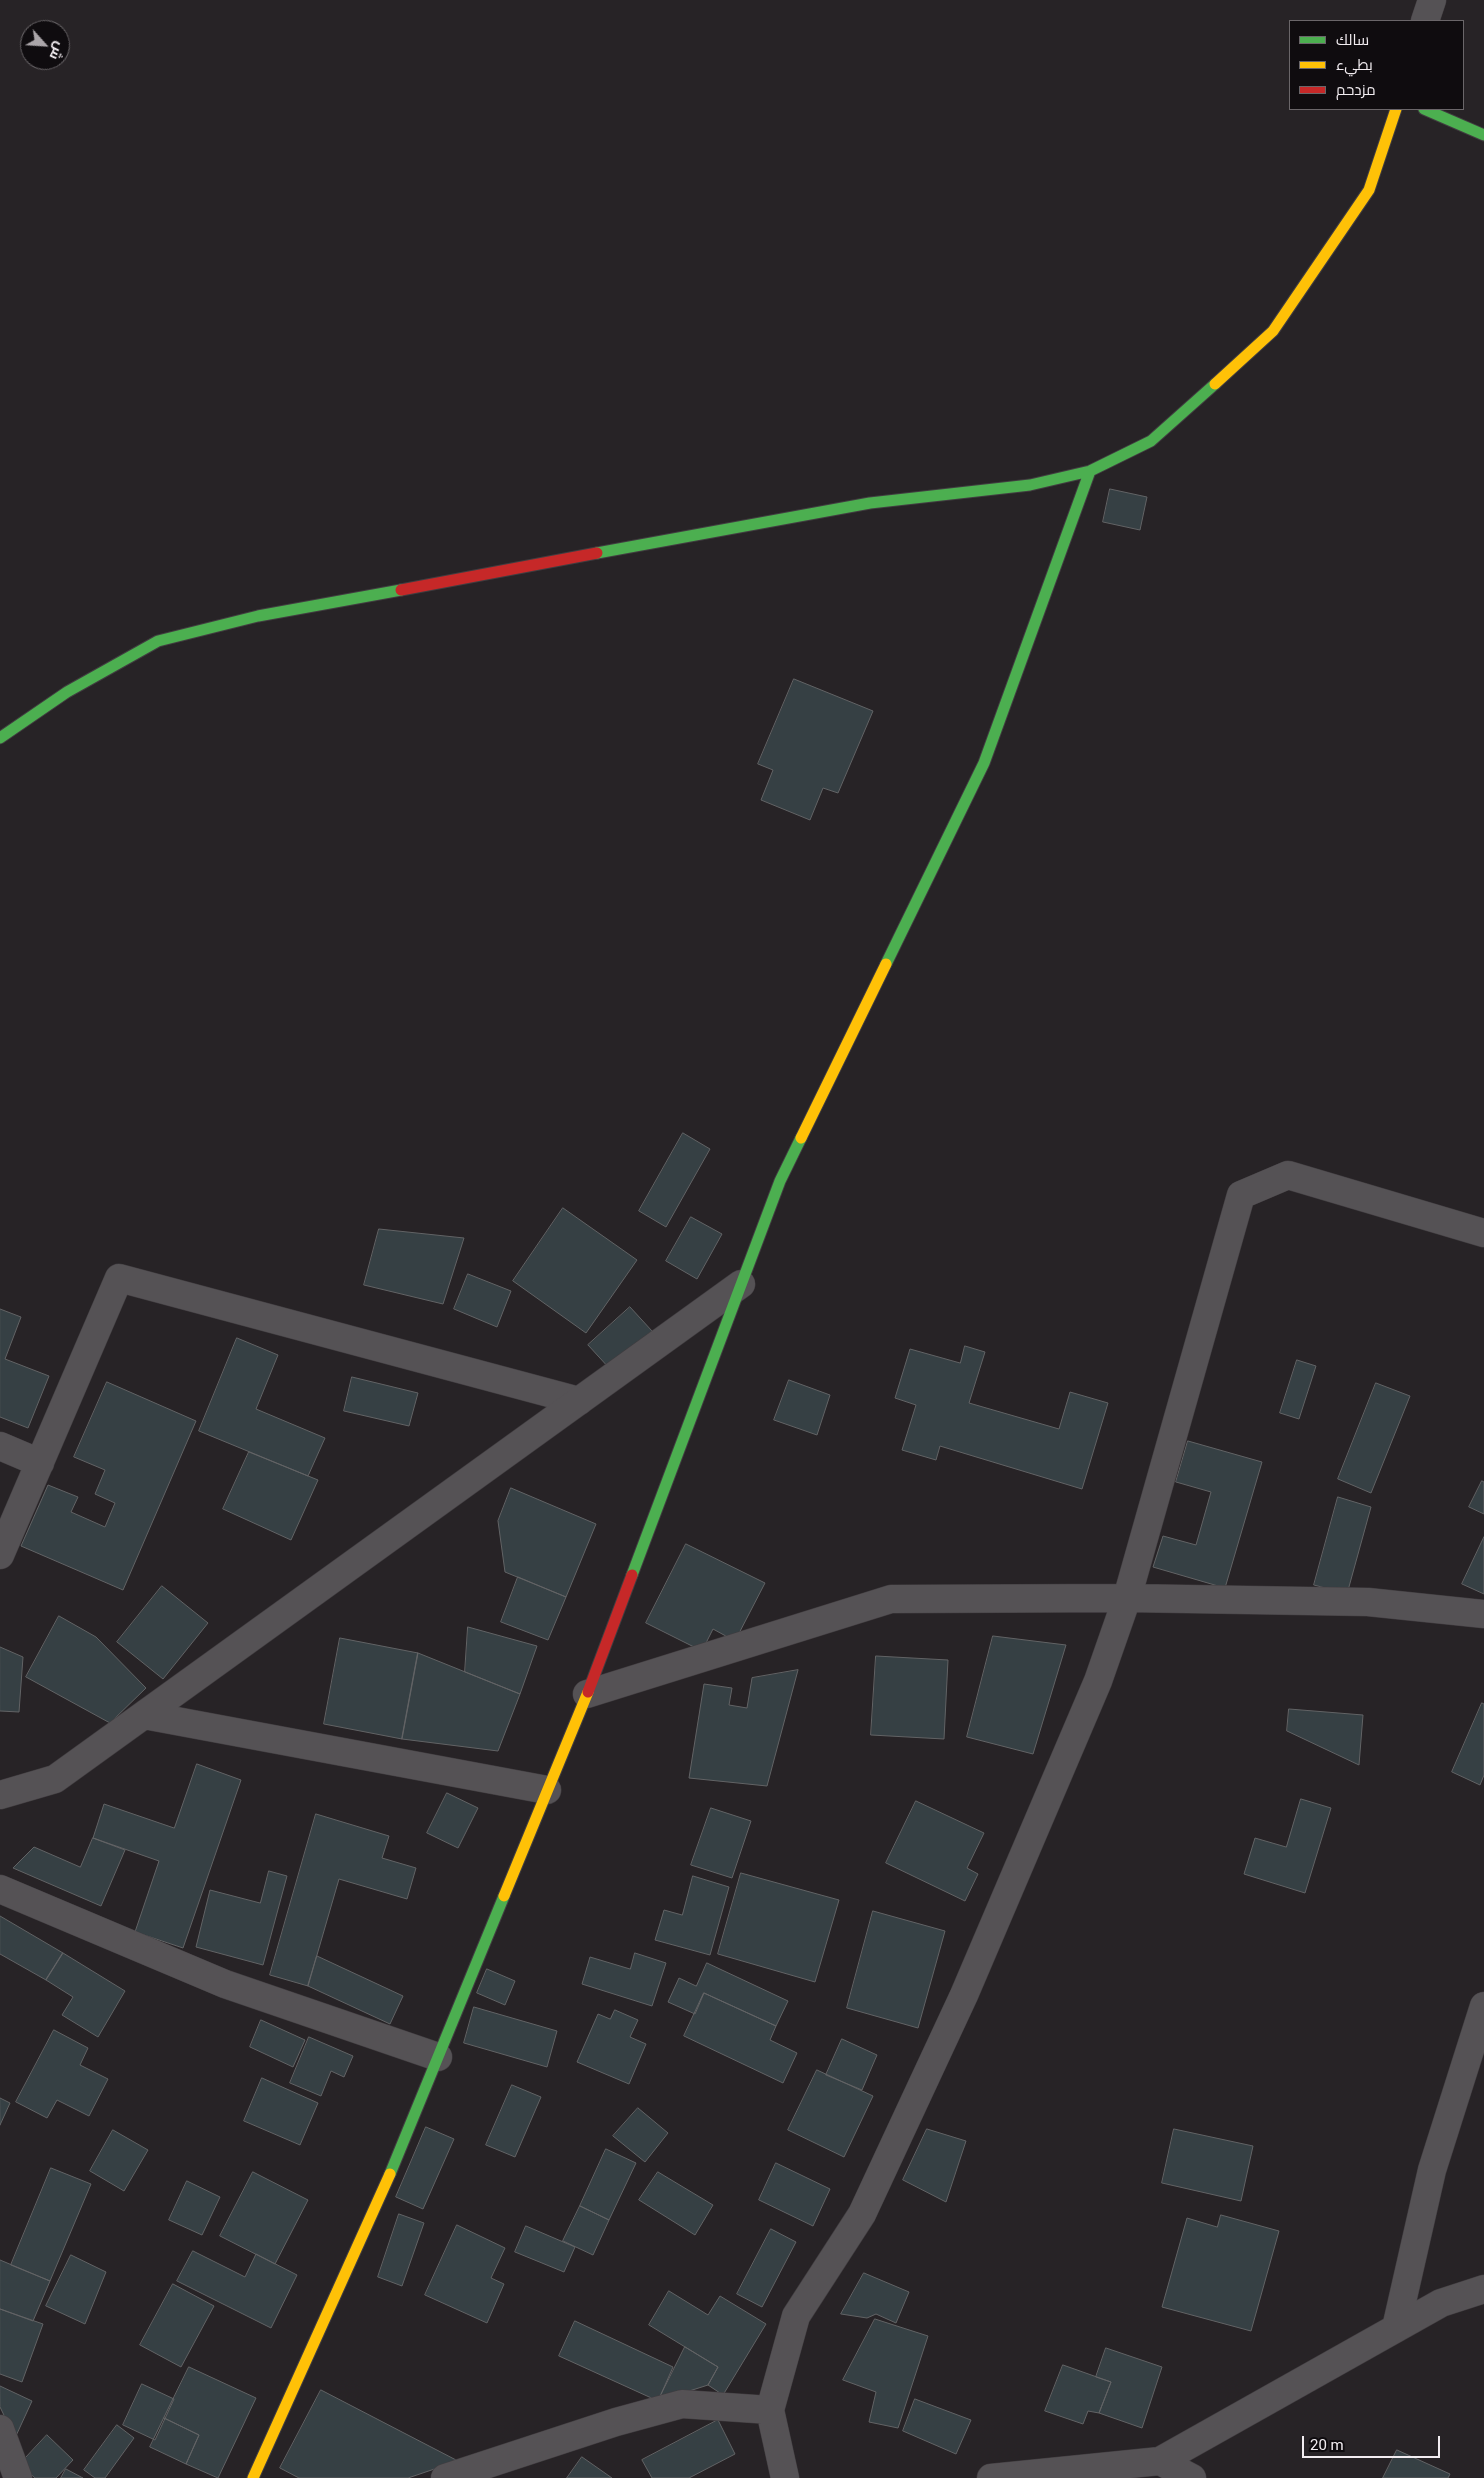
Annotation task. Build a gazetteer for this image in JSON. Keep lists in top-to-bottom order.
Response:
{
  "legend": ["سالك", "بطيء", "مزدحم"],
  "scale_bar": "20 m",
  "north": "bottom right"
}
